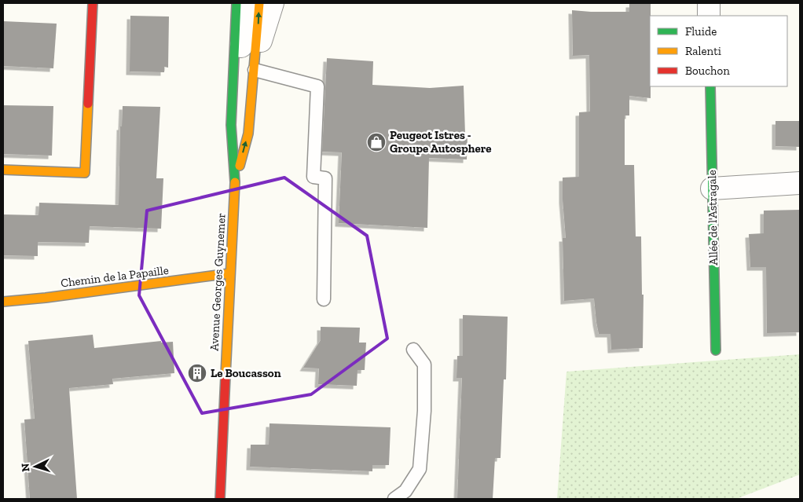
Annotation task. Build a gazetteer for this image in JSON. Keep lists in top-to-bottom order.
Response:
{
  "streets": {
    "street": ["Allée de l'Astragale", "Chemin de la Papaille", "Avenue Georges Guynemer"]
  },
  "crossings": [
    ["Chemin de la Papaille", "Avenue Georges Guynemer"]
  ],
  "places": {
    "shop": ["Peugeot Istres - Groupe Autosphere"],
    "building": ["Le Boucasson"]
  },
  "legend": ["Fluide", "Ralenti", "Bouchon"],
  "north": "left"
}
